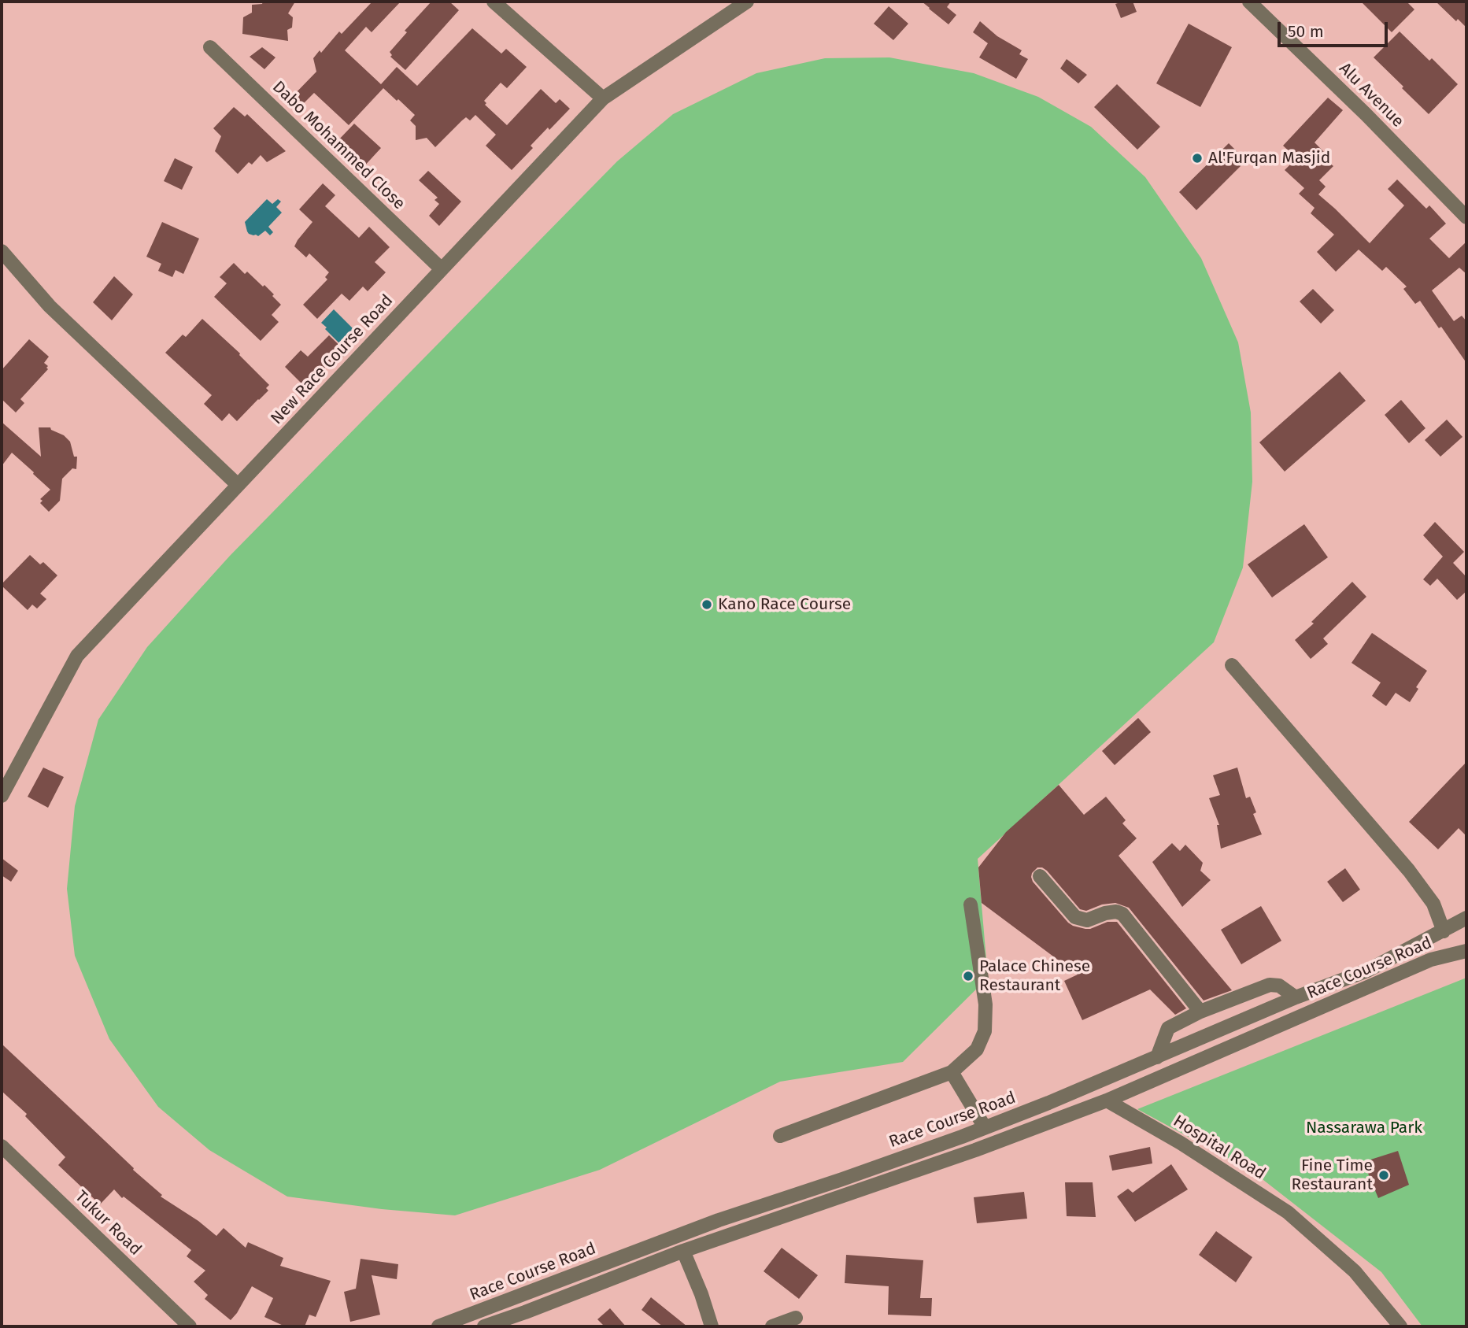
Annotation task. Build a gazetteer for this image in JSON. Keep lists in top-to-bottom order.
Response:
{
  "streets": {
    "street": [
      "Alu Avenue",
      "Dabo Mohammed Close",
      "New Race Course Road",
      "Race Course Road",
      "Hospital Road",
      "Tukur Road"
    ]
  },
  "crossings": [
    ["Dabo Mohammed Close", "New Race Course Road"],
    ["Race Course Road", "Hospital Road"]
  ],
  "parks": ["Nassarawa Park"],
  "places": [
    "Al'Furqan Masjid",
    "Kano Race Course",
    "Palace Chinese Restaurant",
    "Fine Time Restaurant"
  ],
  "scale_bar": "50 m"
}
